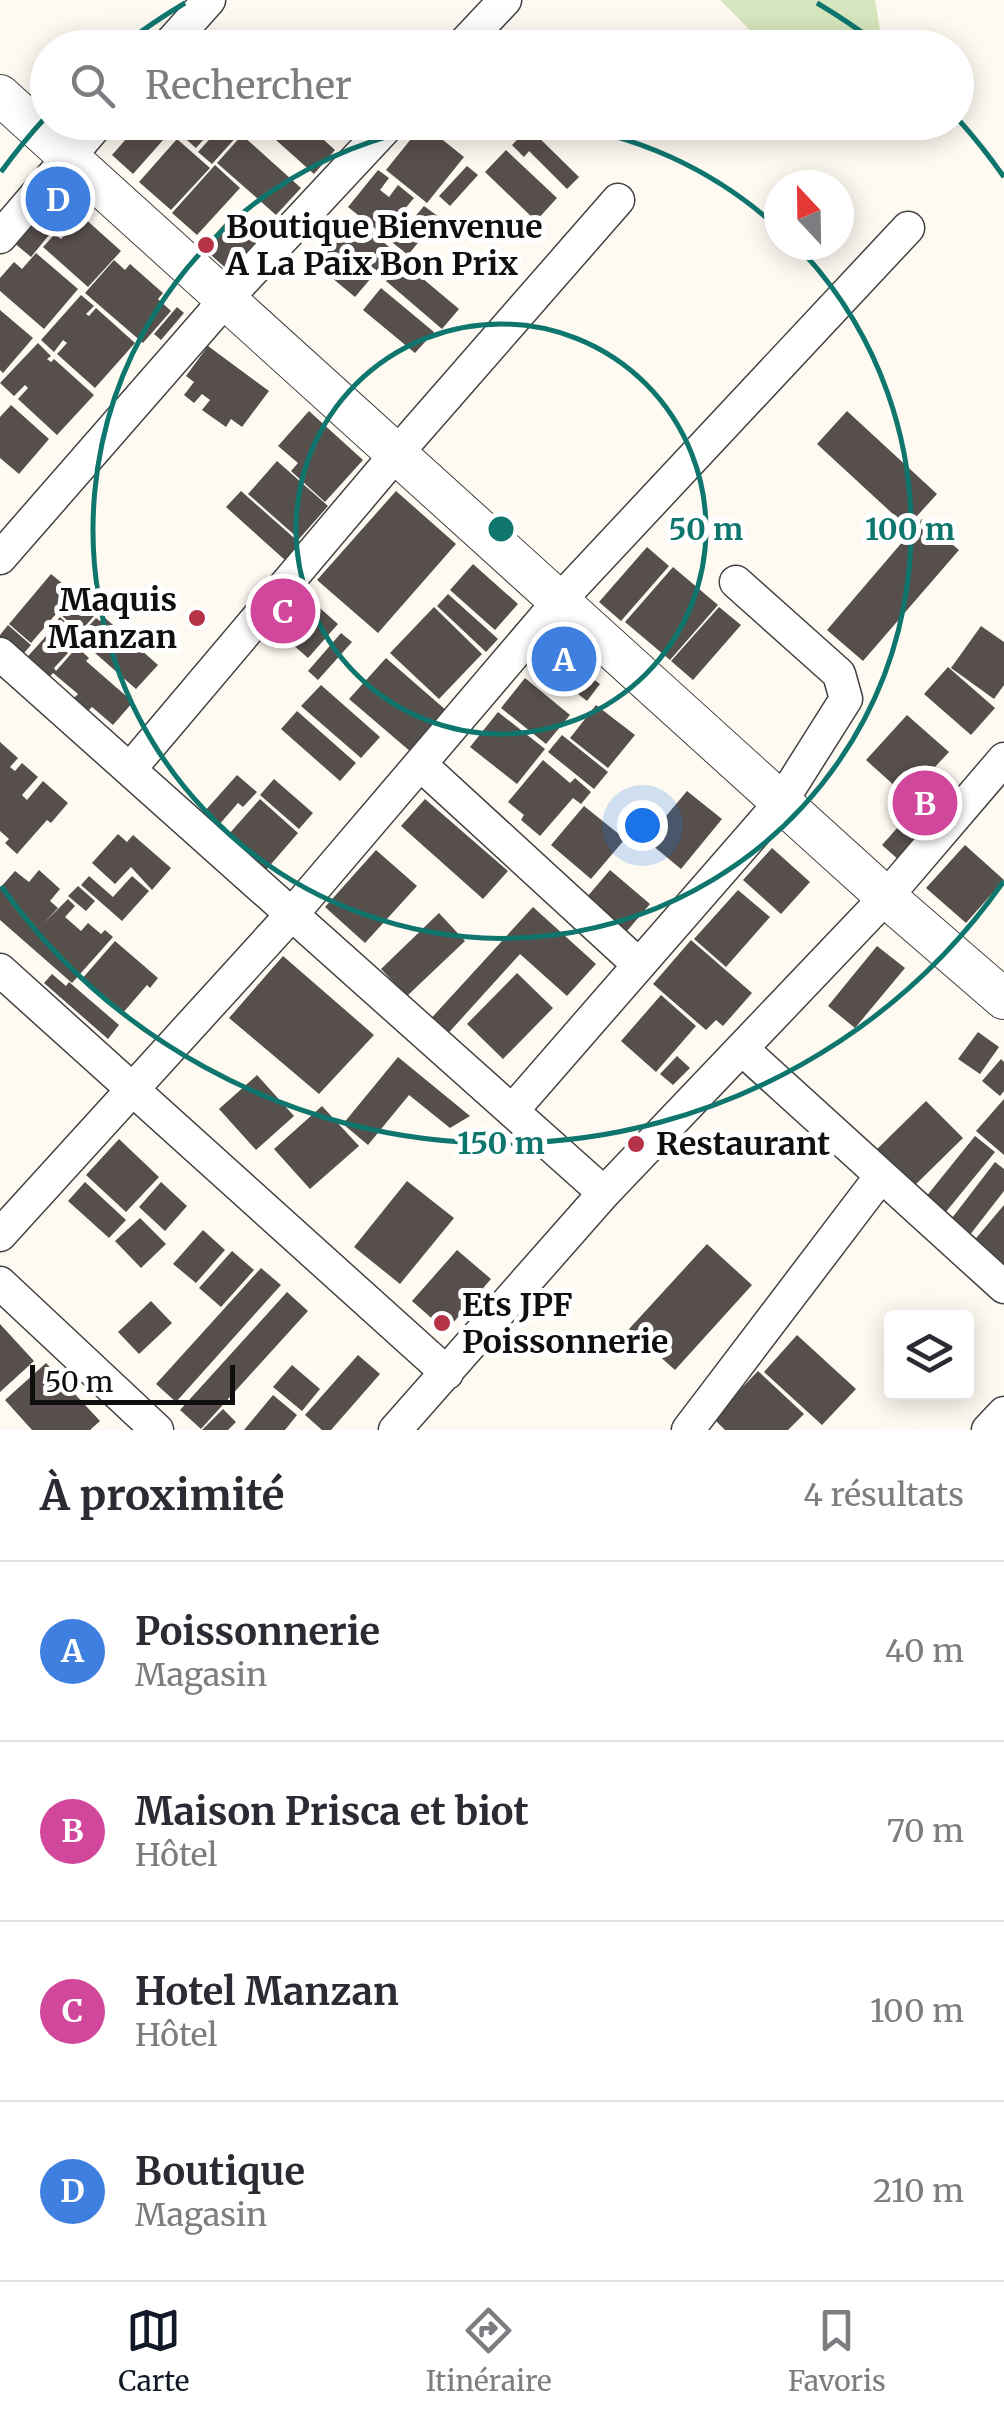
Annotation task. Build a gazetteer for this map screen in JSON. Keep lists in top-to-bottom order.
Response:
{
  "places": [
    "Boutique Bienvenue A La Paix Bon Prix",
    "Maquis Manzan",
    "Restaurant",
    "Ets JPF Poissonnerie"
  ],
  "scale_bar": "50 m",
  "north": "top",
  "page": {
    "search": "Rechercher",
    "pins": [
      "D",
      "C",
      "A",
      "B"
    ],
    "scale": "50 m",
    "heading": ["À proximité", "4 résultats"],
    "list": [
      {
        "mark": "A",
        "name": "Poissonnerie",
        "note": "Magasin",
        "value": "40 m"
      },
      {
        "mark": "B",
        "name": "Maison Prisca et biot",
        "note": "Hôtel",
        "value": "70 m"
      },
      {
        "mark": "C",
        "name": "Hotel Manzan",
        "note": "Hôtel",
        "value": "100 m"
      },
      {
        "mark": "D",
        "name": "Boutique",
        "note": "Magasin",
        "value": "210 m"
      }
    ],
    "nav": ["Carte", "Itinéraire", "Favoris"]
  },
  "rings": ["50 m", "100 m", "150 m"]
}
